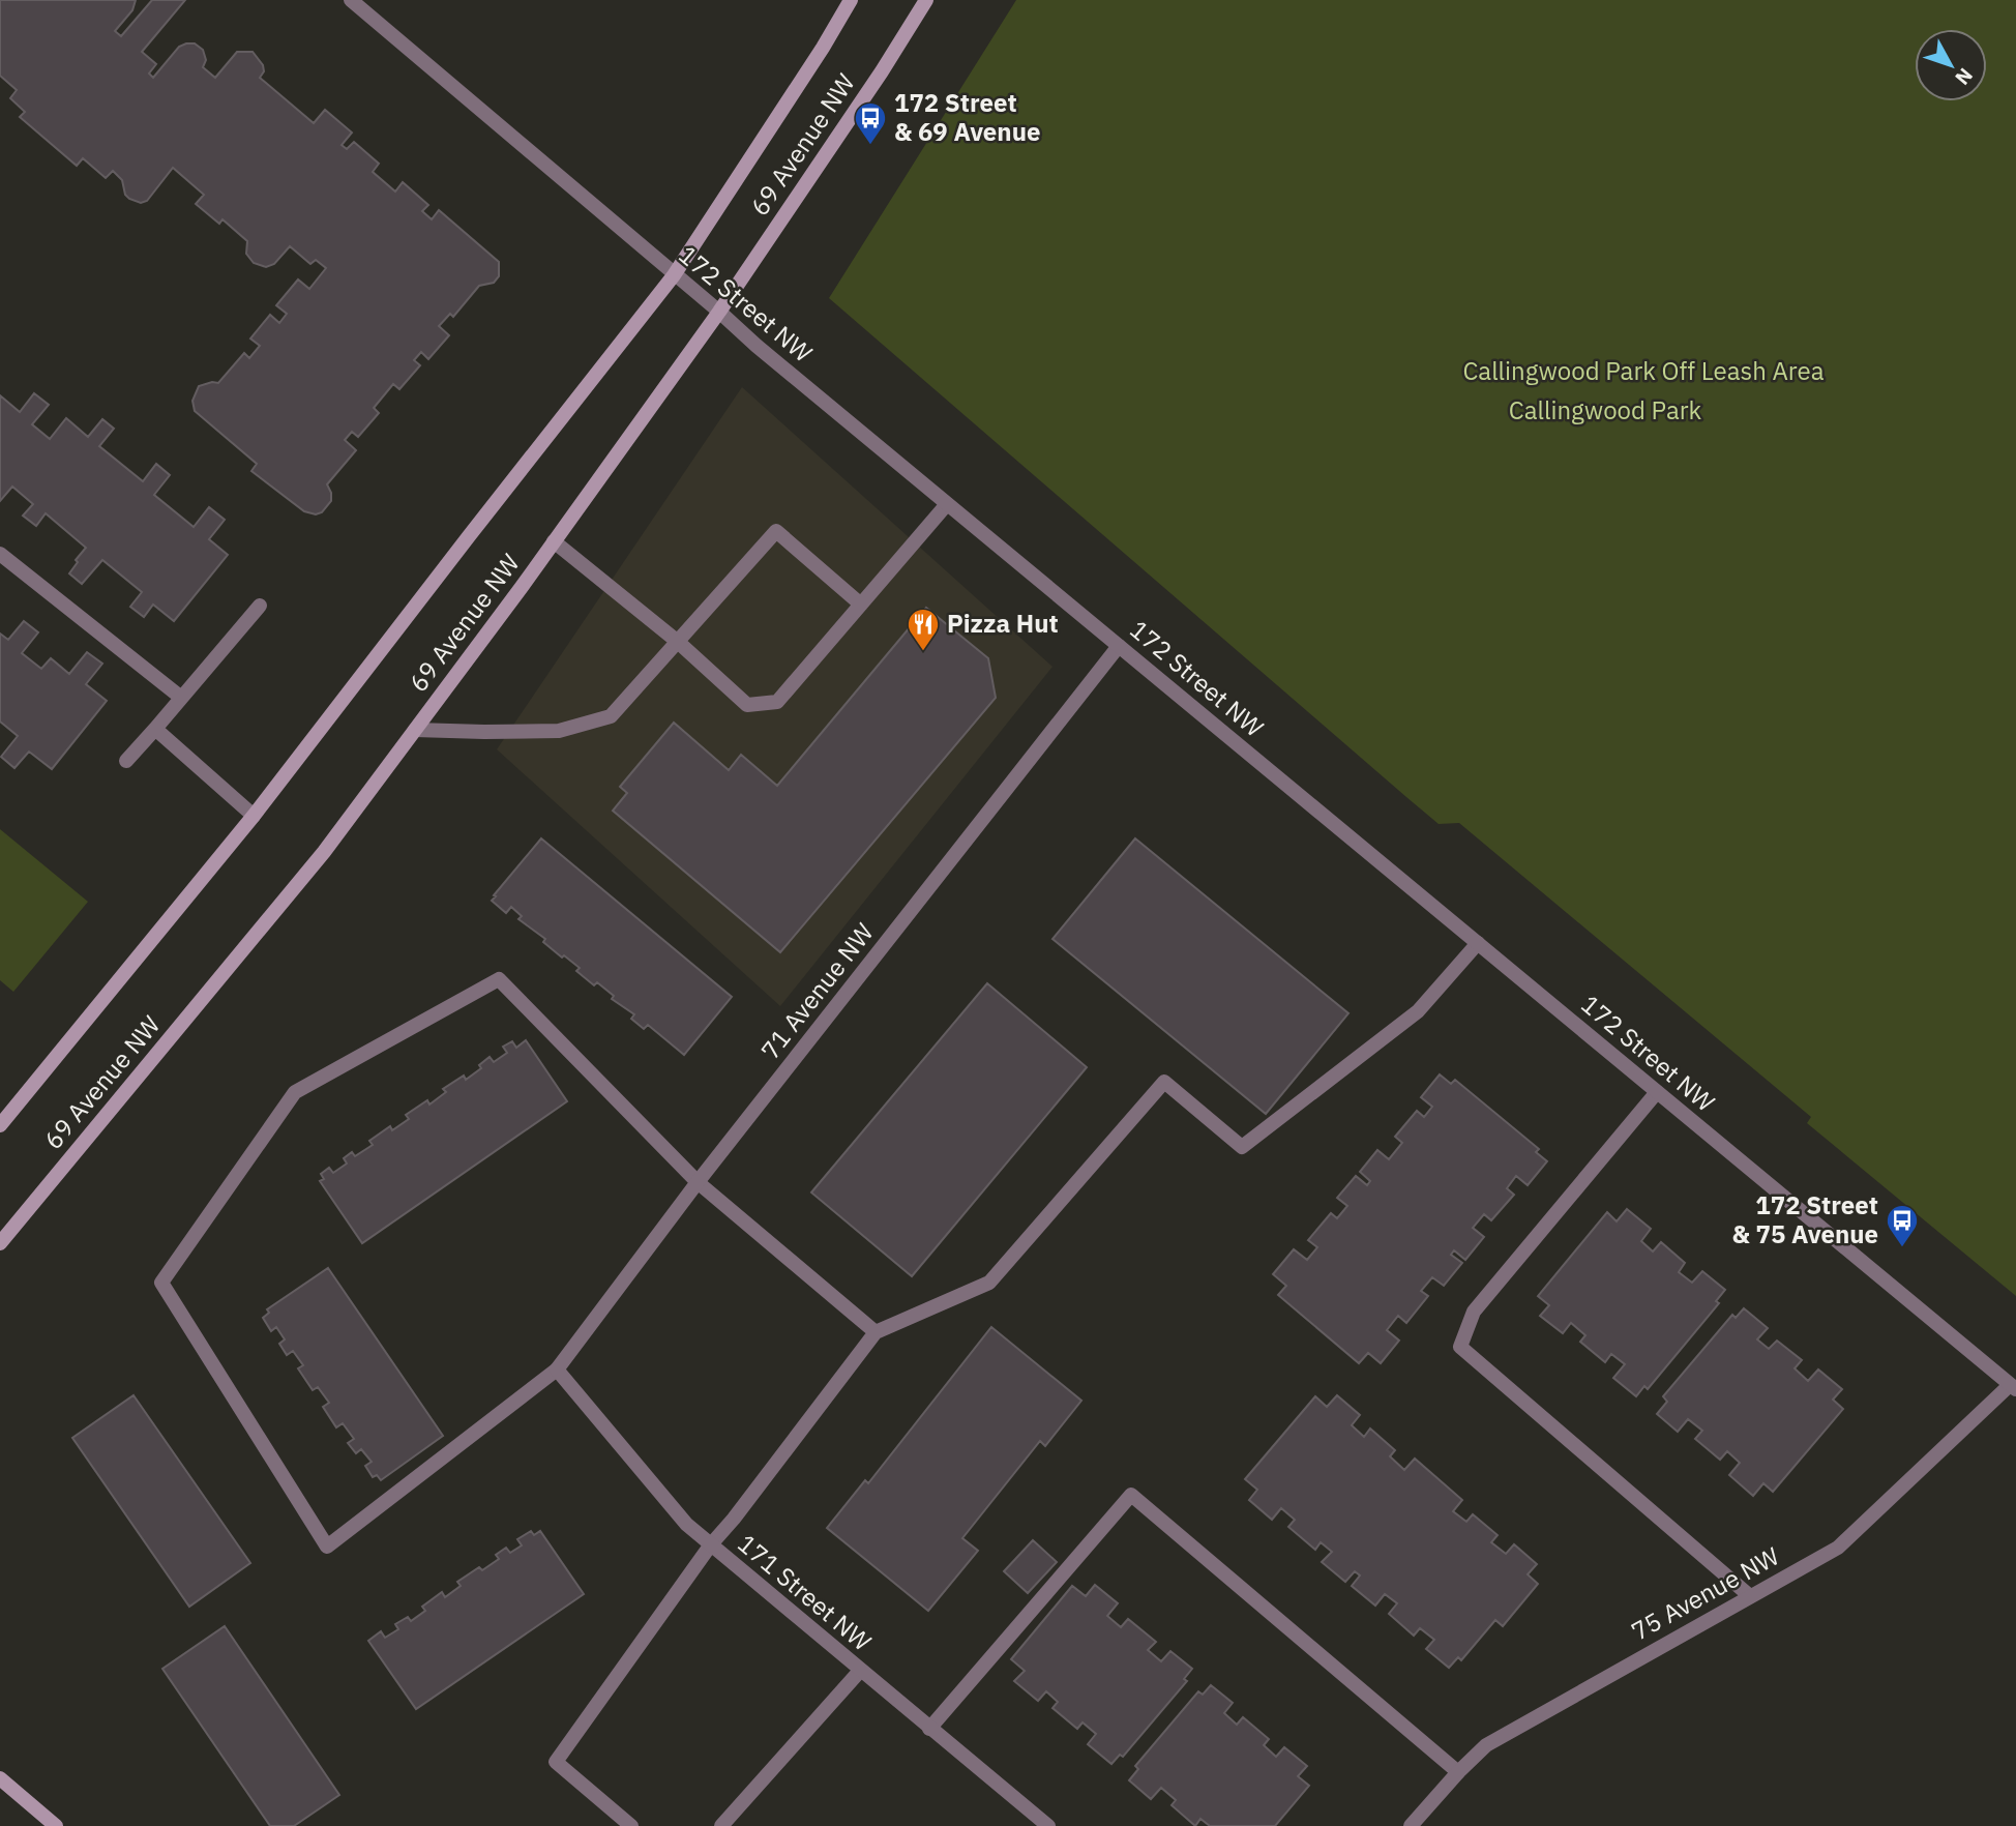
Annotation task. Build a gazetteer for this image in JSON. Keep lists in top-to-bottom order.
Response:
{
  "streets": {
    "main road": ["69 Avenue NW"],
    "street": [
      "172 Street NW",
      "71 Avenue NW",
      "171 Street NW",
      "75 Avenue NW"
    ]
  },
  "crossings": [
    ["69 Avenue NW", "172 Street NW"],
    ["172 Street NW", "71 Avenue NW"],
    ["172 Street NW", "75 Avenue NW"],
    ["71 Avenue NW", "171 Street NW"]
  ],
  "parks": ["Callingwood Park Off Leash Area", "Callingwood Park"],
  "places": {
    "bus stop": ["172 Street & 69 Avenue", "172 Street & 75 Avenue"],
    "restaurant": ["Pizza Hut"]
  },
  "north": "bottom right"
}
